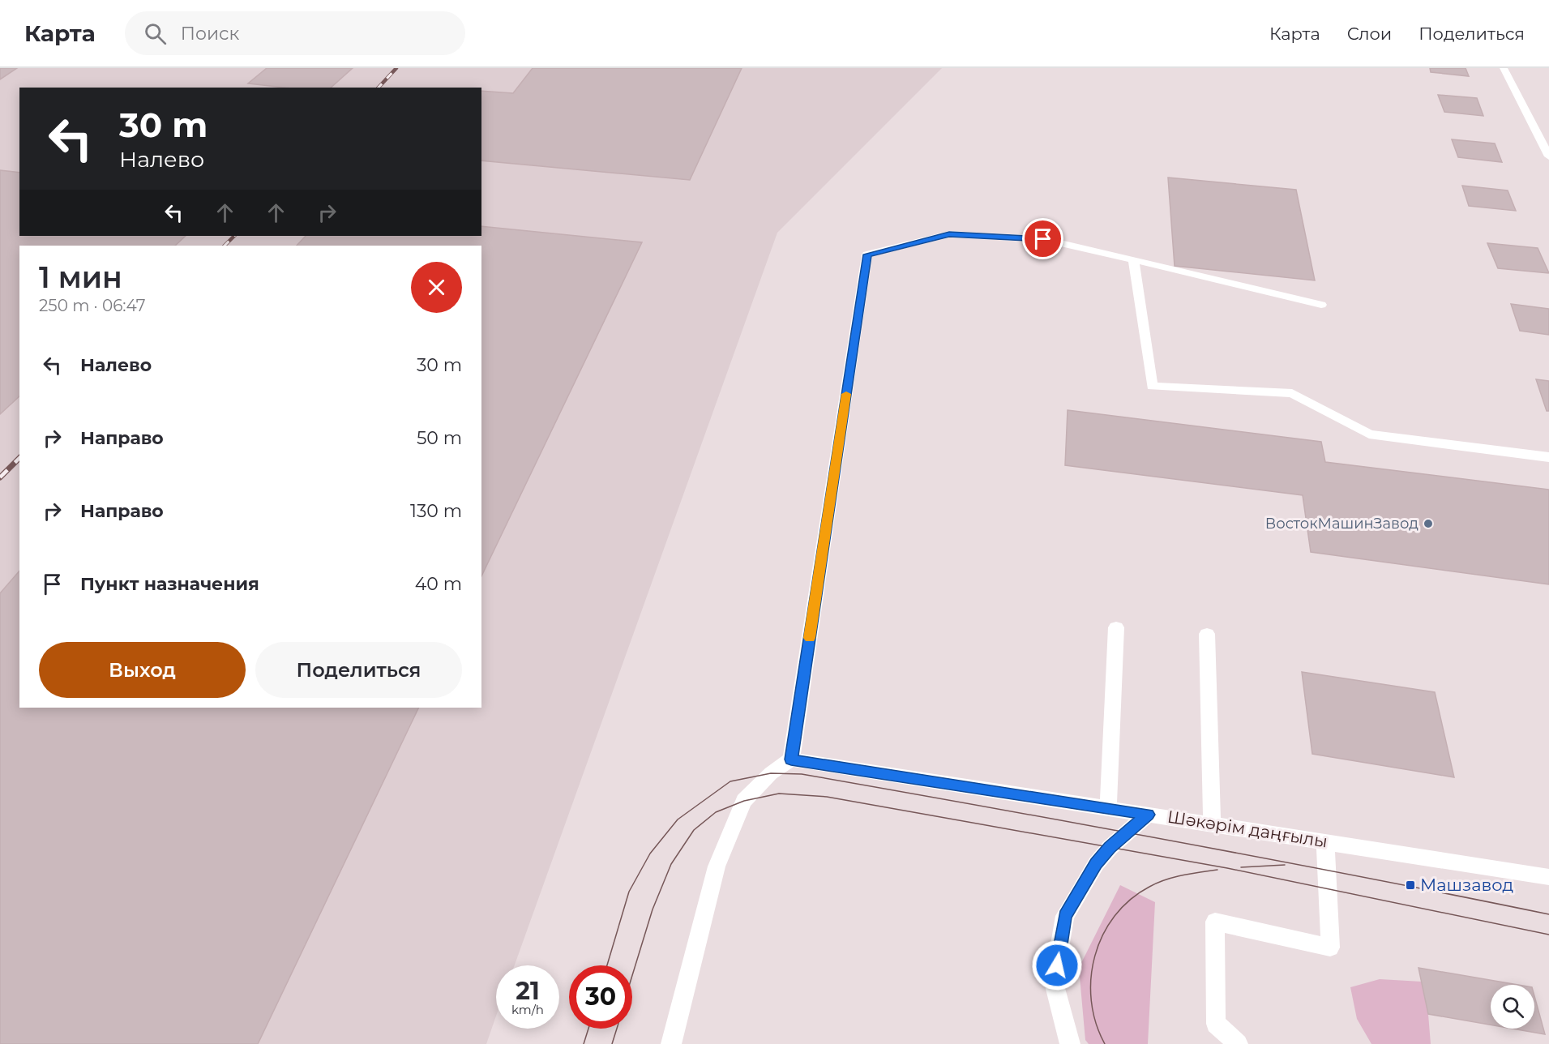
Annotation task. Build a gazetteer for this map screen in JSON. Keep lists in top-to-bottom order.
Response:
{
  "streets": {
    "street": ["Шәкәрім даңғылы"]
  },
  "places": {
    "other": ["ВостокМашинЗавод"],
    "transit": ["Машзавод"]
  },
  "page": {
    "header": "Карта",
    "search": "Поиск",
    "nav": ["Карта", "Слои", "Поделиться"],
    "turn": ["30 m", "Налево"],
    "heading": ["1 мин", "250 m · 06:47"],
    "list": [
      {
        "name": "Налево",
        "value": "30 m"
      },
      {
        "name": "Направо",
        "value": "50 m"
      },
      {
        "name": "Направо",
        "value": "130 m"
      },
      {
        "name": "Пункт назначения",
        "value": "40 m"
      }
    ],
    "buttons": ["Выход", "Поделиться"],
    "speed": "21 km/h",
    "limit": "30"
  }
}
